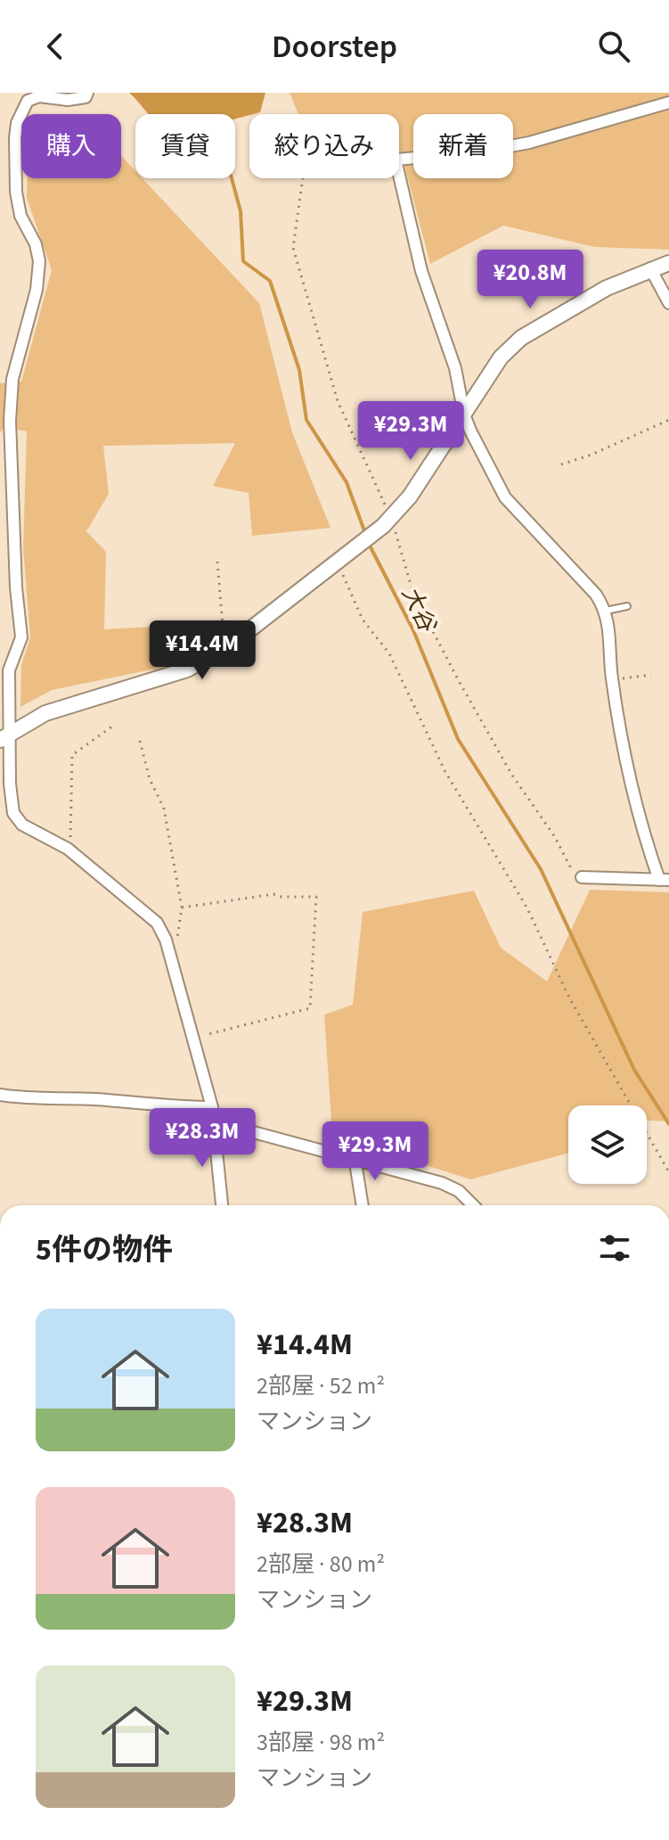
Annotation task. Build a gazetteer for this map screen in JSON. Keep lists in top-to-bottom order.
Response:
{
  "water": ["大谷"],
  "page": {
    "header": "Doorstep",
    "chip": [
      "購入",
      "賃貸",
      "絞り込み",
      "新着"
    ],
    "price": [
      "¥20.8M",
      "¥29.3M",
      "¥14.4M",
      "¥28.3M",
      "¥29.3M"
    ],
    "heading": "5件の物件",
    "list": [
      {
        "name": "¥14.4M",
        "note": "2部屋 · 52 m² · マンション"
      },
      {
        "name": "¥28.3M",
        "note": "2部屋 · 80 m² · マンション"
      },
      {
        "name": "¥29.3M",
        "note": "3部屋 · 98 m² · マンション"
      }
    ]
  }
}
